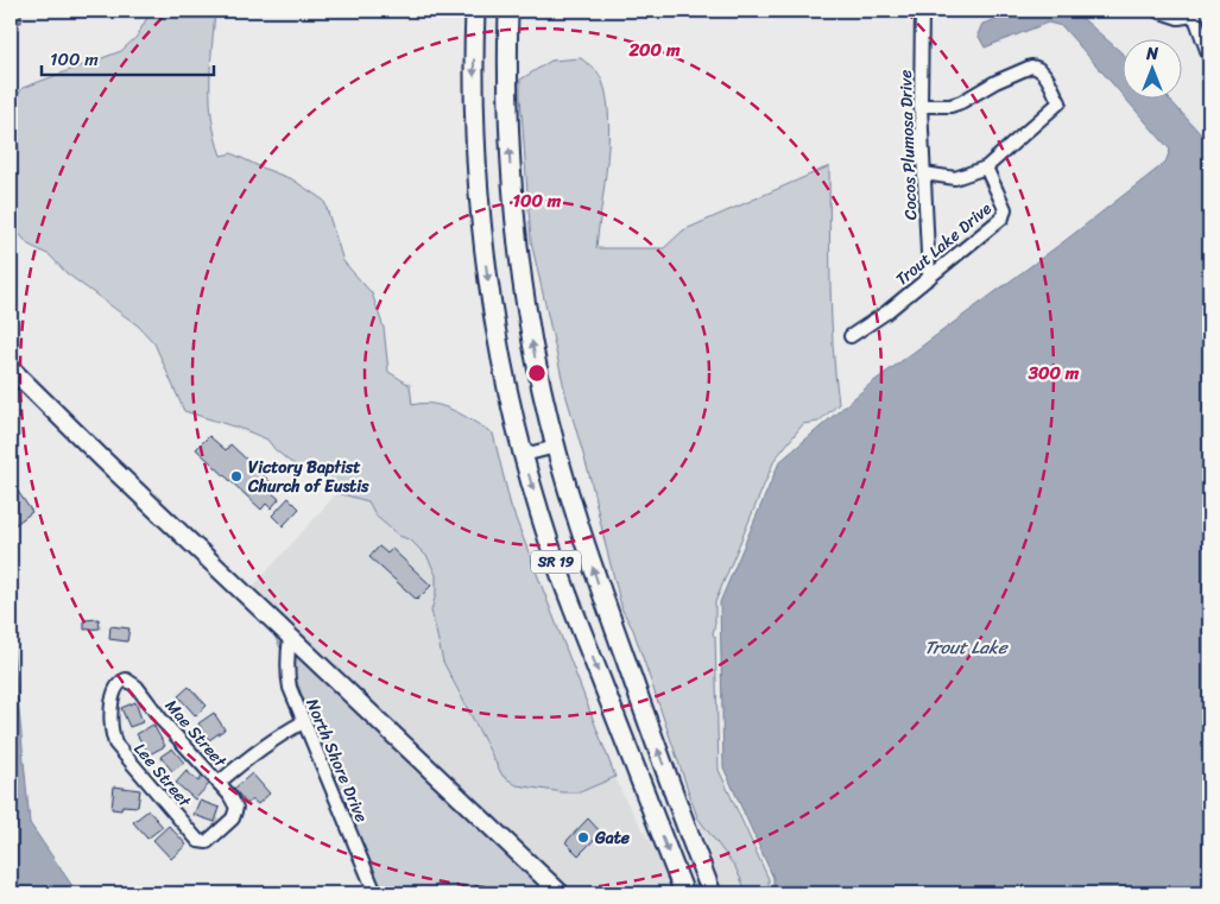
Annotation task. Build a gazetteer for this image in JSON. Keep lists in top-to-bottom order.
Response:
{
  "streets": {
    "main road": ["SR 19"],
    "street": [
      "Cocos Plumosa Drive",
      "Trout Lake Drive",
      "Mae Street",
      "North Shore Drive",
      "Lee Street"
    ]
  },
  "crossings": [
    ["Cocos Plumosa Drive", "Trout Lake Drive"],
    ["Mae Street", "Lee Street"]
  ],
  "water": ["Trout Lake"],
  "places": ["Victory Baptist Church of Eustis", "Gate"],
  "scale_bar": "100 m",
  "north": "top",
  "rings": ["200 m", "100 m", "300 m"]
}
